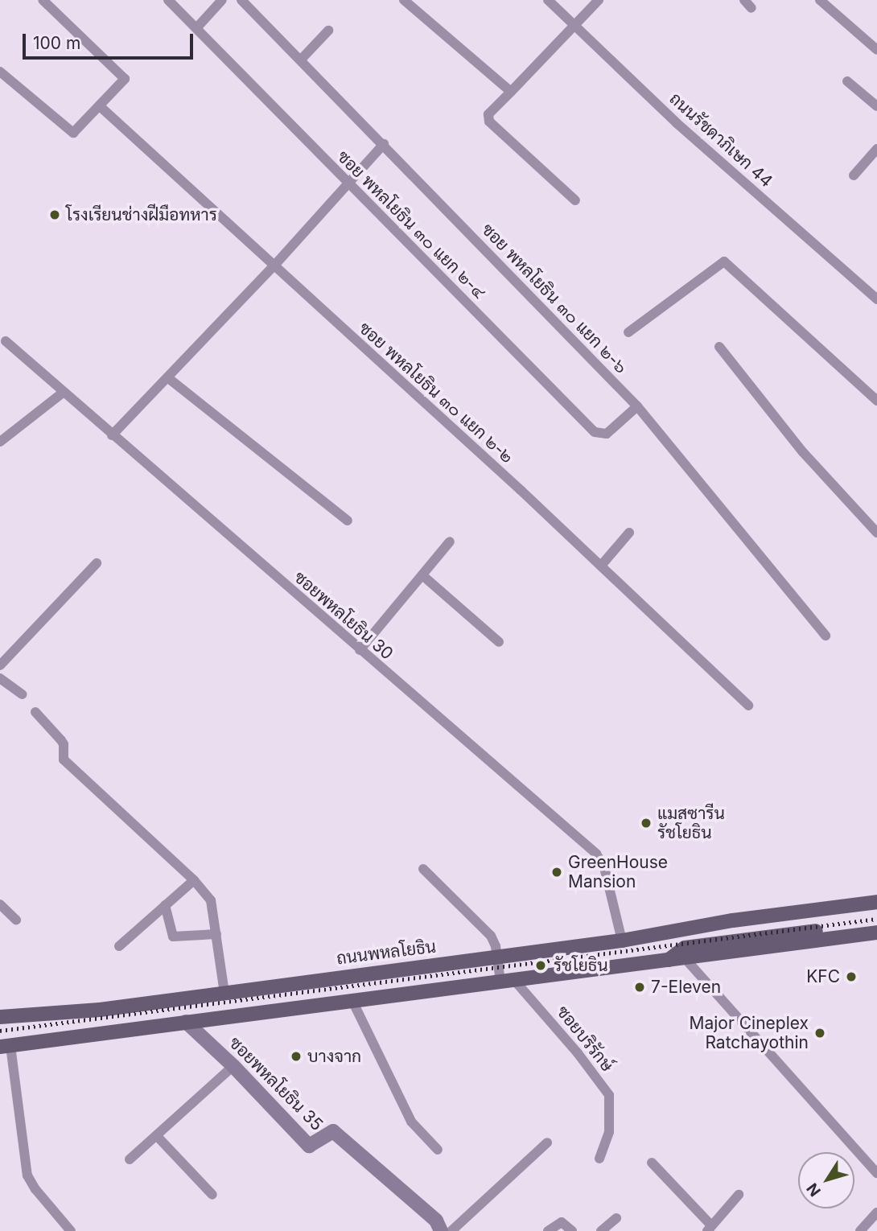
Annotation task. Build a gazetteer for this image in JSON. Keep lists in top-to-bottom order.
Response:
{
  "streets": {
    "main road": ["ถนนพหลโยธิน"],
    "street": [
      "ถนนรัชดาภิเษก 44",
      "ซอย พหลโยธิน ๓๐ แยก ๒-๔",
      "ซอย พหลโยธิน ๓๐ แยก ๒-๖",
      "ซอย พหลโยธิน ๓๐ แยก ๒-๒",
      "ซอยพหลโยธิน 30",
      "ซอยบริรักษ์",
      "ซอยพหลโยธิน 35"
    ]
  },
  "crossings": [
    ["ซอย พหลโยธิน ๓๐ แยก ๒-๔", "ซอย พหลโยธิน ๓๐ แยก ๒-๖"],
    ["ซอยพหลโยธิน 30", "ถนนพหลโยธิน"],
    ["ถนนพหลโยธิน", "ซอยบริรักษ์"],
    ["ถนนพหลโยธิน", "ซอยพหลโยธิน 35"]
  ],
  "places": [
    "โรงเรียนช่างฝีมือทหาร",
    "แมสซารีน รัชโยธิน",
    "GreenHouse Mansion",
    "รัชโยธิน",
    "KFC",
    "7-Eleven",
    "Major Cineplex Ratchayothin",
    "บางจาก"
  ],
  "scale_bar": "100 m",
  "north": "bottom left"
}
